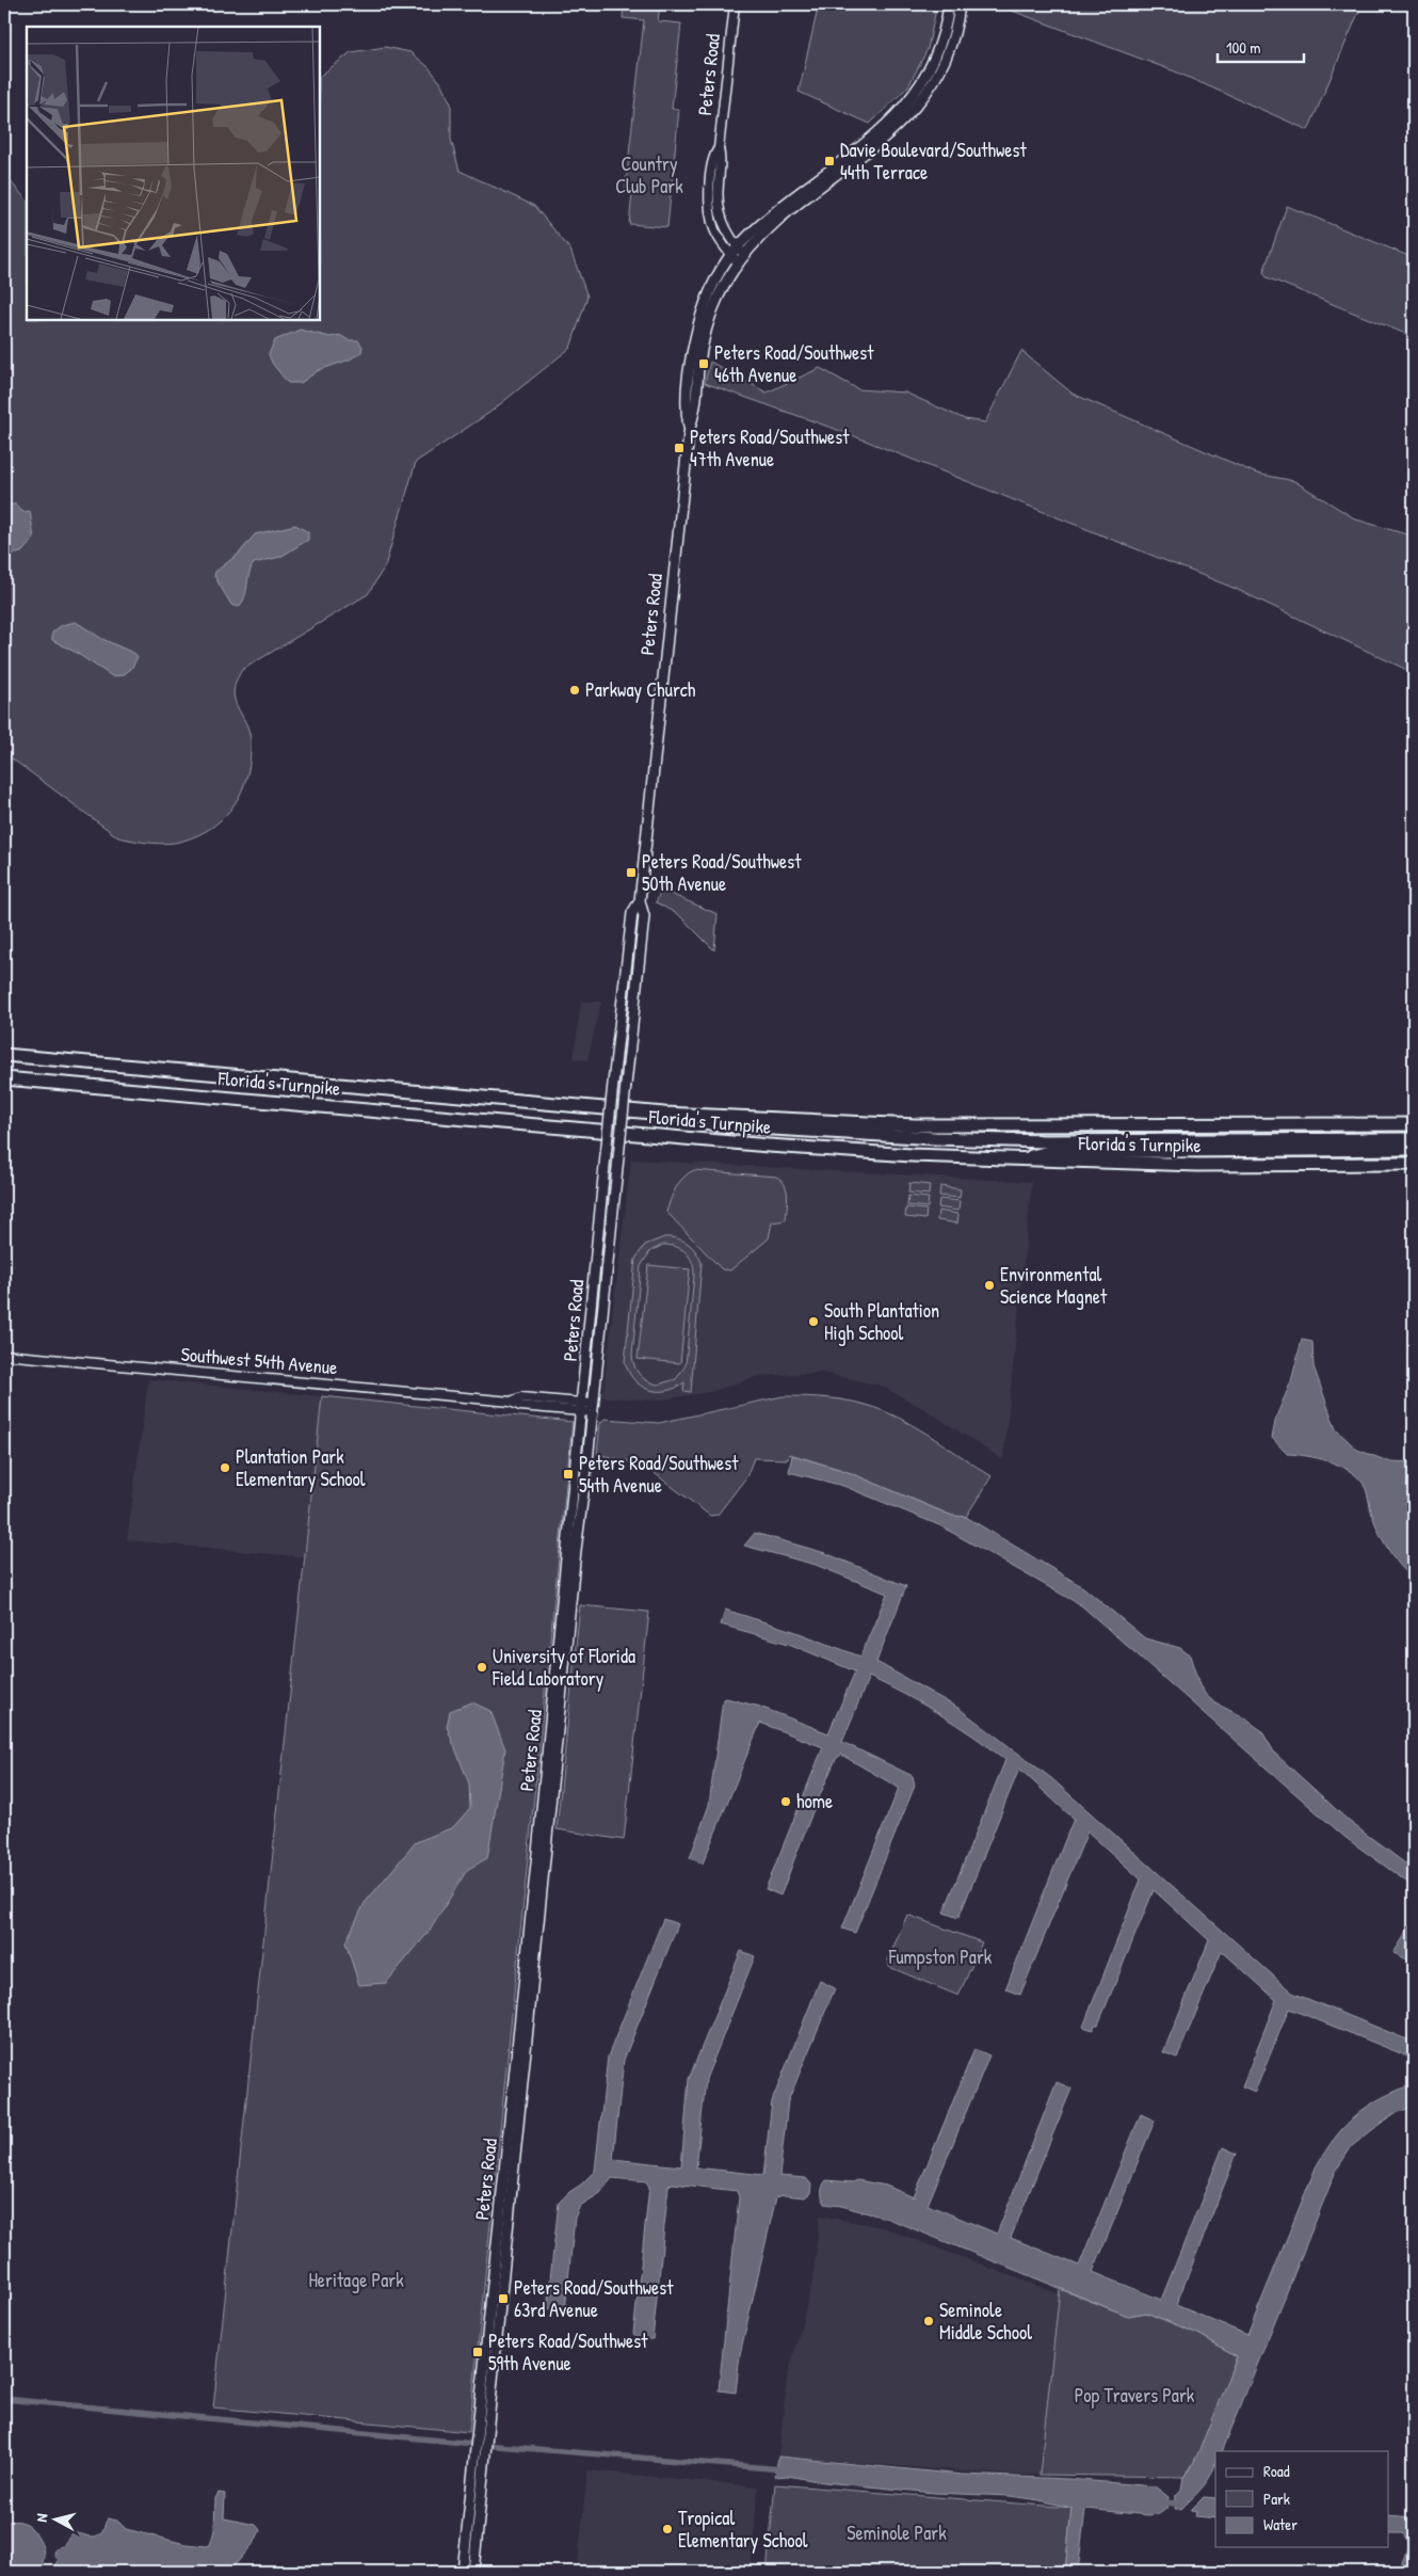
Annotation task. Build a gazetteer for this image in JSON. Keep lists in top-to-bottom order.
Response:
{
  "streets": {
    "highway": ["Florida's Turnpike"],
    "main road": ["Peters Road"],
    "street": ["Southwest 54th Avenue"]
  },
  "crossings": [
    ["Peters Road", "Southwest 54th Avenue"]
  ],
  "parks": [
    "Country Club Park",
    "Fumpston Park",
    "Heritage Park",
    "Pop Travers Park",
    "Seminole Park"
  ],
  "places": {
    "transit": [
      "Davie Boulevard/Southwest 44th Terrace",
      "Peters Road/Southwest 46th Avenue",
      "Peters Road/Southwest 47th Avenue",
      "Peters Road/Southwest 50th Avenue",
      "Peters Road/Southwest 54th Avenue",
      "Peters Road/Southwest 63rd Avenue",
      "Peters Road/Southwest 59th Avenue"
    ],
    "other": [
      "Parkway Church",
      "Environmental Science Magnet",
      "South Plantation High School",
      "Plantation Park Elementary School",
      "University of Florida Field Laboratory",
      "home",
      "Seminole Middle School",
      "Tropical Elementary School"
    ]
  },
  "legend": ["Road", "Park", "Water"],
  "scale_bar": "100 m",
  "north": "left"
}
